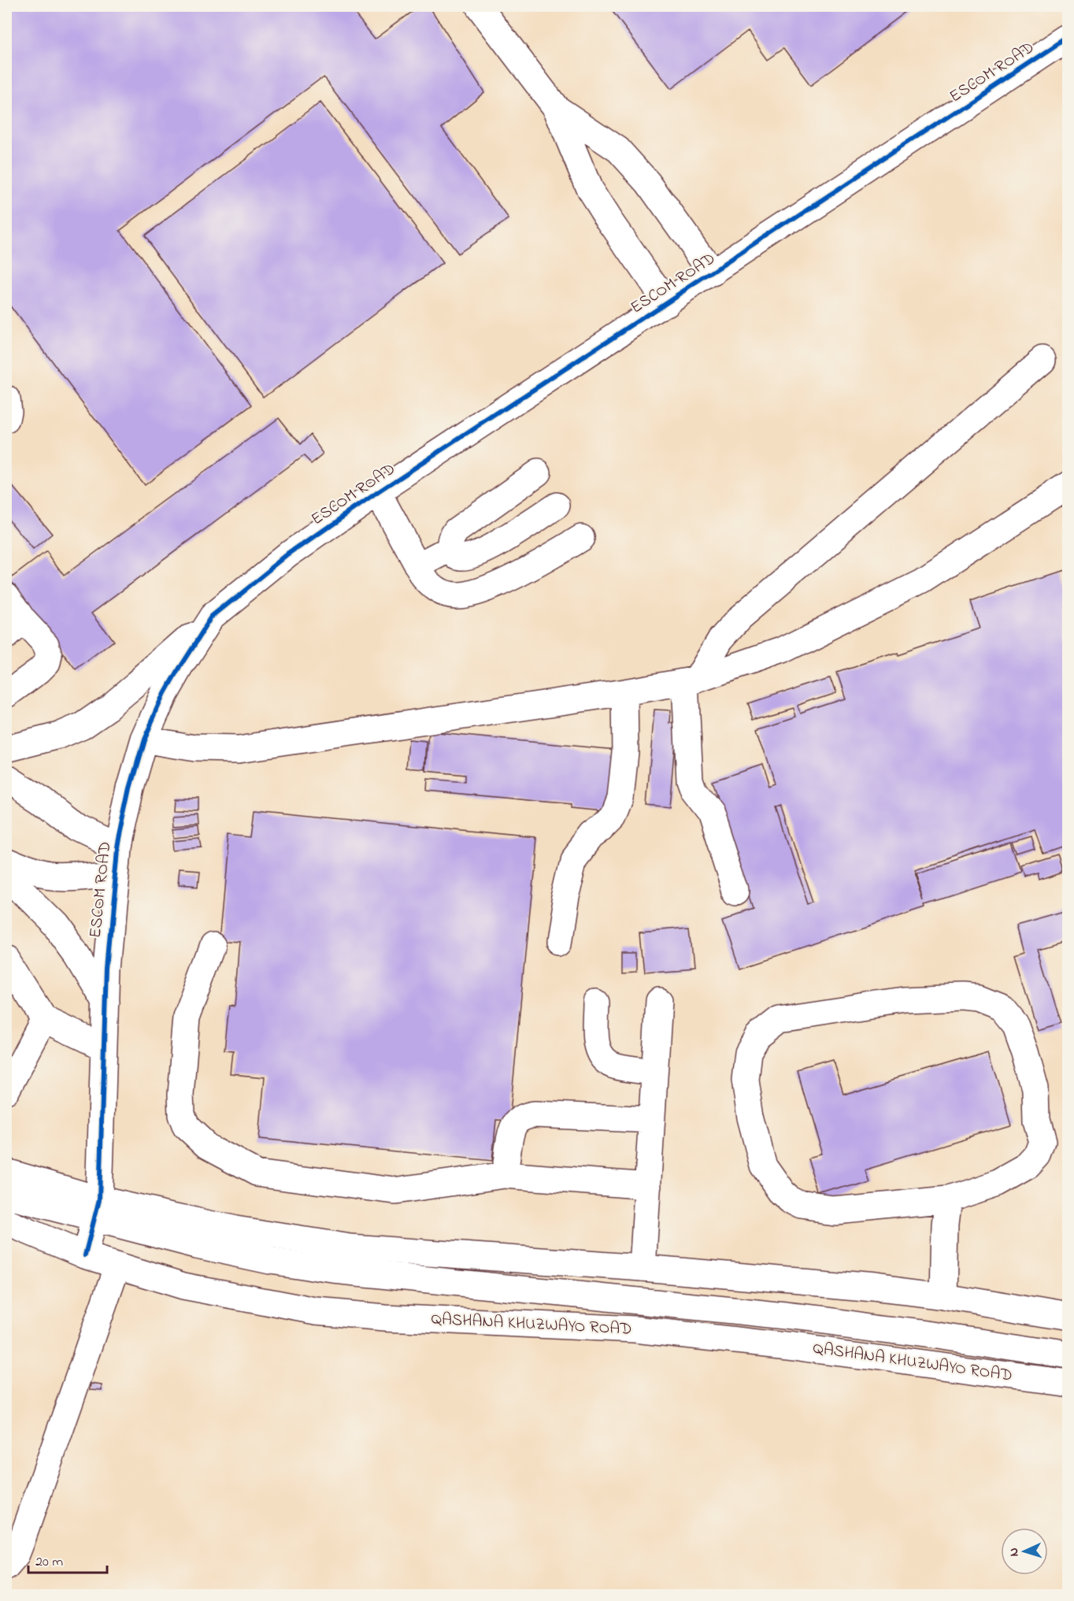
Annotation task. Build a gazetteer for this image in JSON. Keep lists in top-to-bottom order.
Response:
{
  "streets": {
    "main road": ["ESCOM ROAD", "QASHANA KHUZWAYO ROAD"]
  },
  "crossings": [
    ["ESCOM ROAD", "QASHANA KHUZWAYO ROAD"]
  ],
  "scale_bar": "20 m",
  "north": "left"
}
